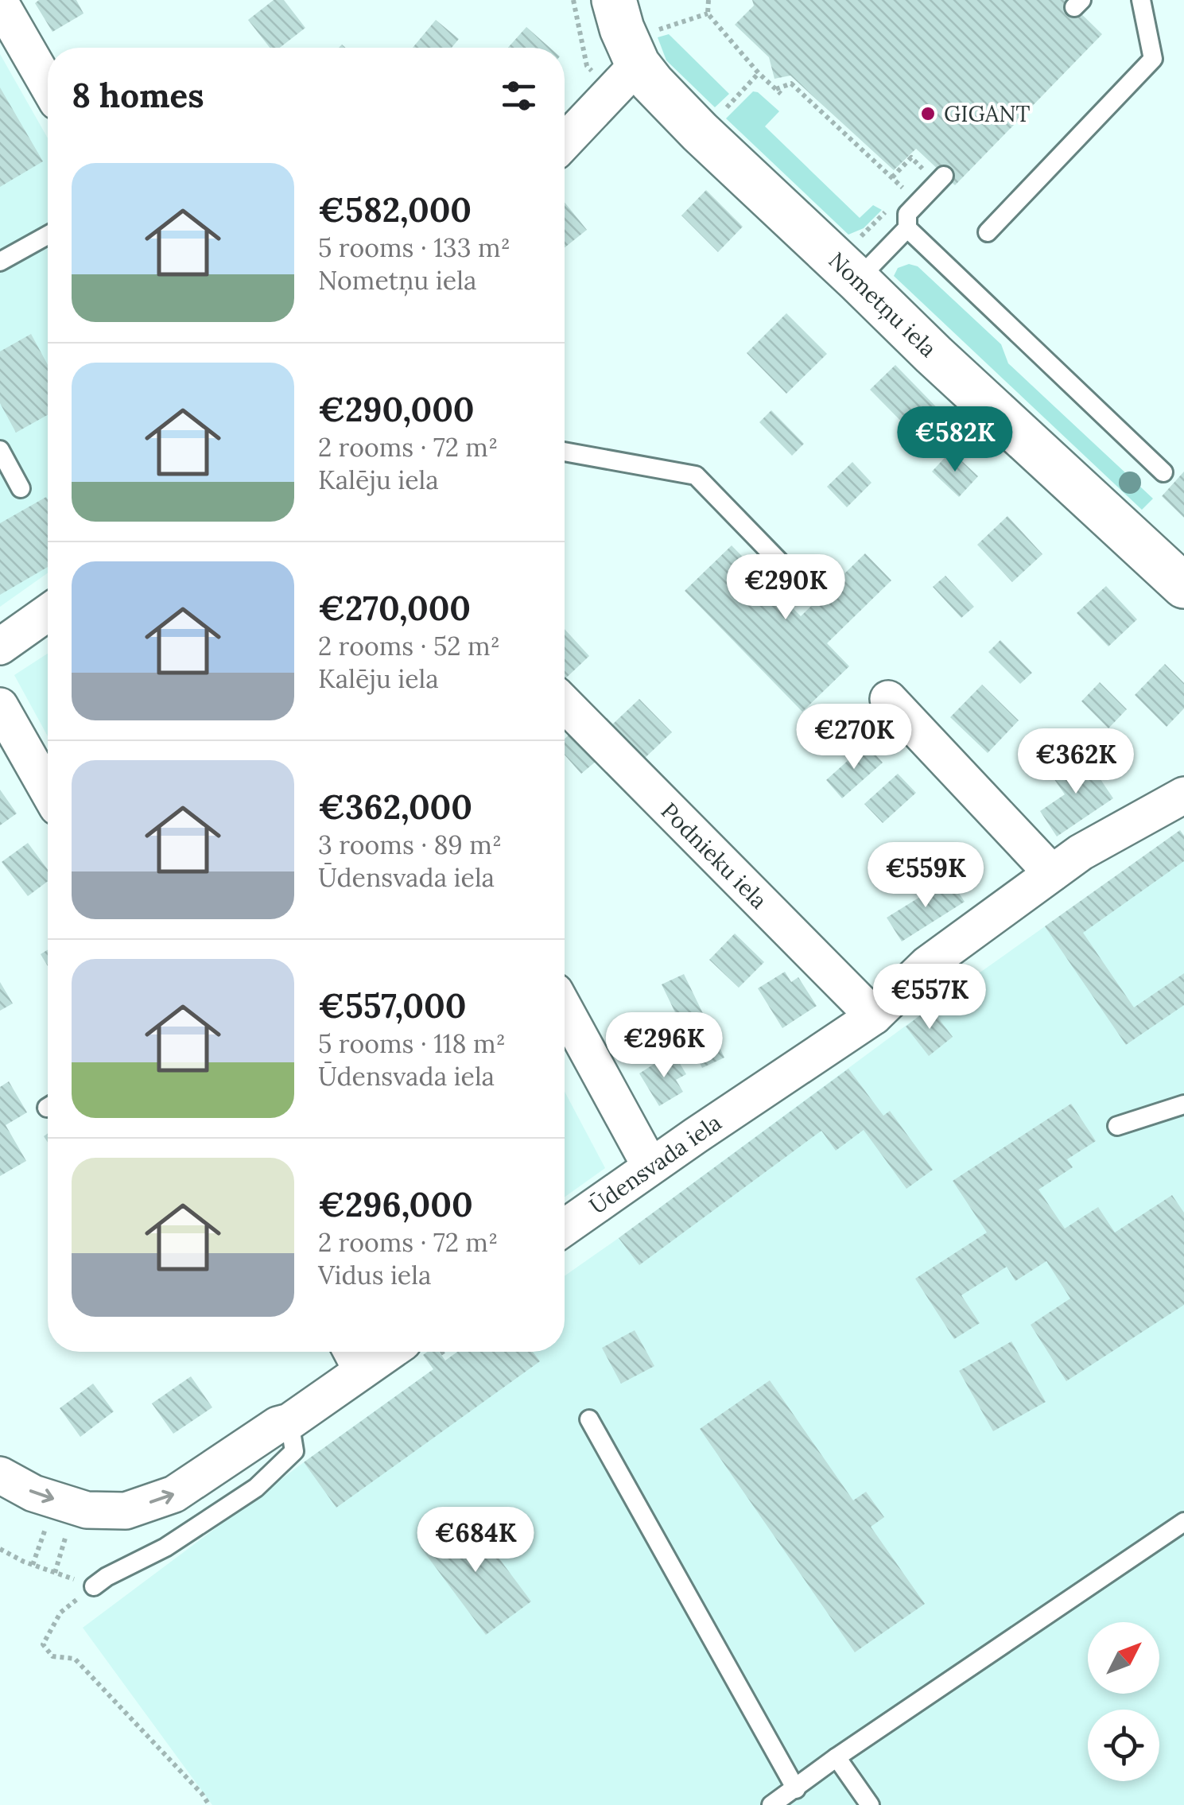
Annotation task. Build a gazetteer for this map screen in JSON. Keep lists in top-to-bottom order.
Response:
{
  "streets": {
    "street": ["Nometņu iela", "Podnieku iela", "Ūdensvada iela"]
  },
  "crossings": [
    ["Podnieku iela", "Ūdensvada iela"]
  ],
  "places": ["GIGANT"],
  "north": "top right",
  "page": {
    "heading": "8 homes",
    "list": [
      {
        "name": "€582,000",
        "note": "5 rooms · 133 m² · Nometņu iela"
      },
      {
        "name": "€290,000",
        "note": "2 rooms · 72 m² · Kalēju iela"
      },
      {
        "name": "€270,000",
        "note": "2 rooms · 52 m² · Kalēju iela"
      },
      {
        "name": "€362,000",
        "note": "3 rooms · 89 m² · Ūdensvada iela"
      },
      {
        "name": "€557,000",
        "note": "5 rooms · 118 m² · Ūdensvada iela"
      },
      {
        "name": "€296,000",
        "note": "2 rooms · 72 m² · Vidus iela"
      }
    ],
    "price": [
      "€582K",
      "€290K",
      "€270K",
      "€362K",
      "€559K",
      "€557K",
      "€296K",
      "€684K"
    ]
  }
}
